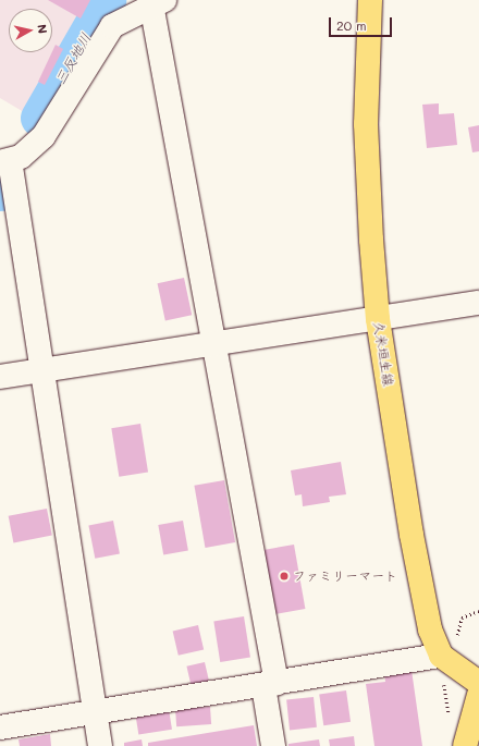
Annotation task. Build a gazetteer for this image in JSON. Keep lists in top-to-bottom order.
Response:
{
  "streets": {
    "main road": ["久米垣生線"]
  },
  "water": ["三反地川"],
  "places": ["ファミリーマート"],
  "scale_bar": "20 m",
  "north": "right"
}
